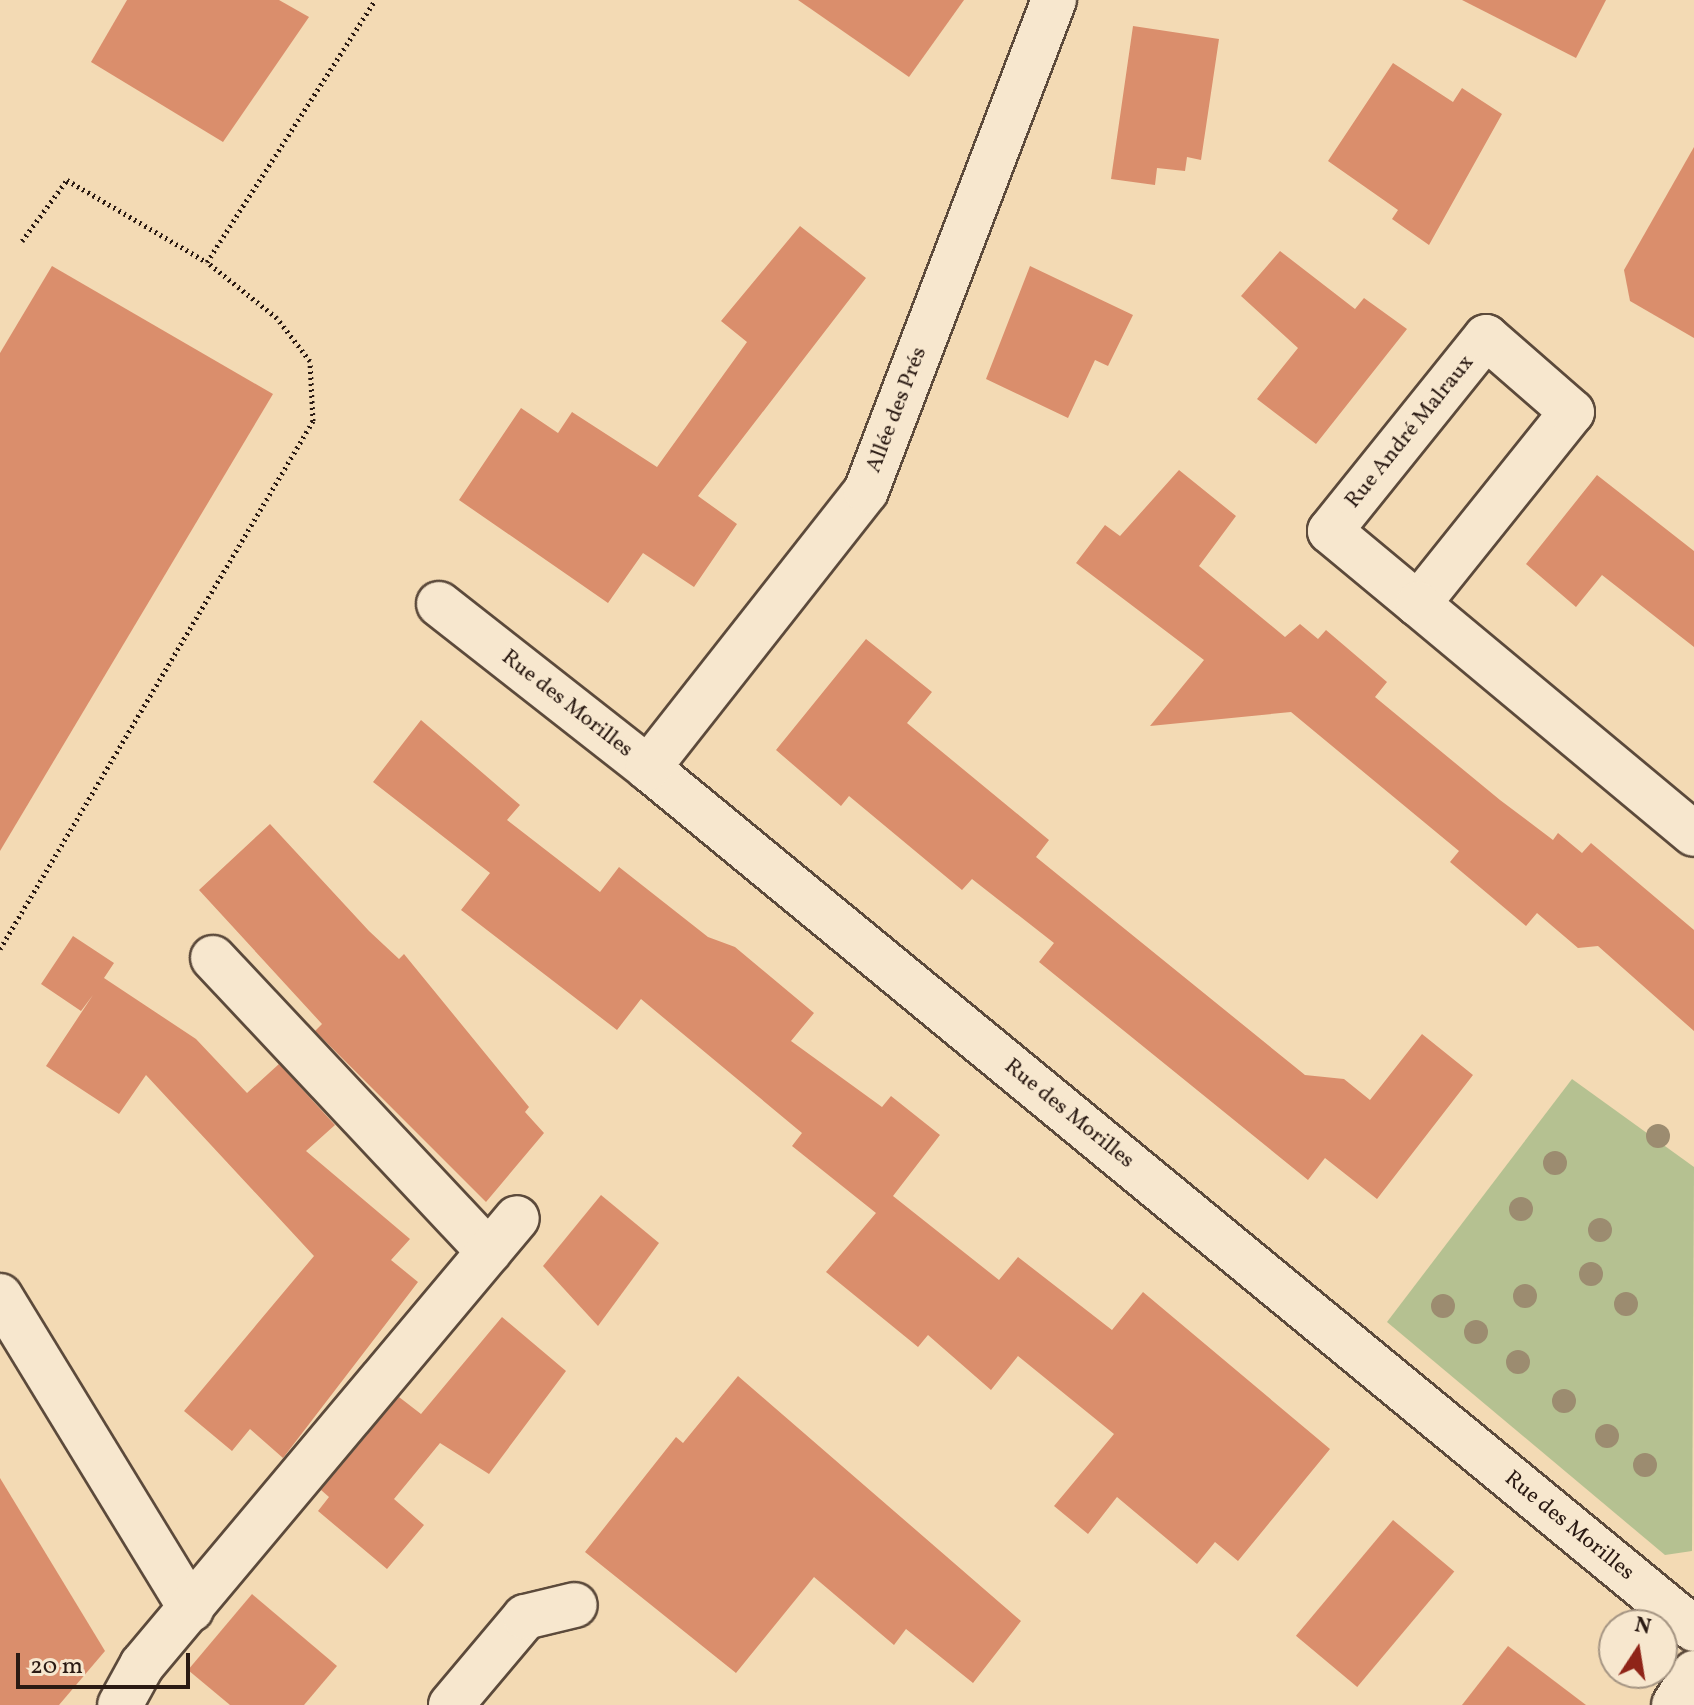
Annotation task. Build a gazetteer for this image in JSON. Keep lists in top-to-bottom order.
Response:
{
  "streets": {
    "street": ["Allée des Prés", "Rue André Malraux", "Rue des Morilles"]
  },
  "crossings": [
    ["Allée des Prés", "Rue des Morilles"]
  ],
  "scale_bar": "20 m",
  "north": "top"
}
